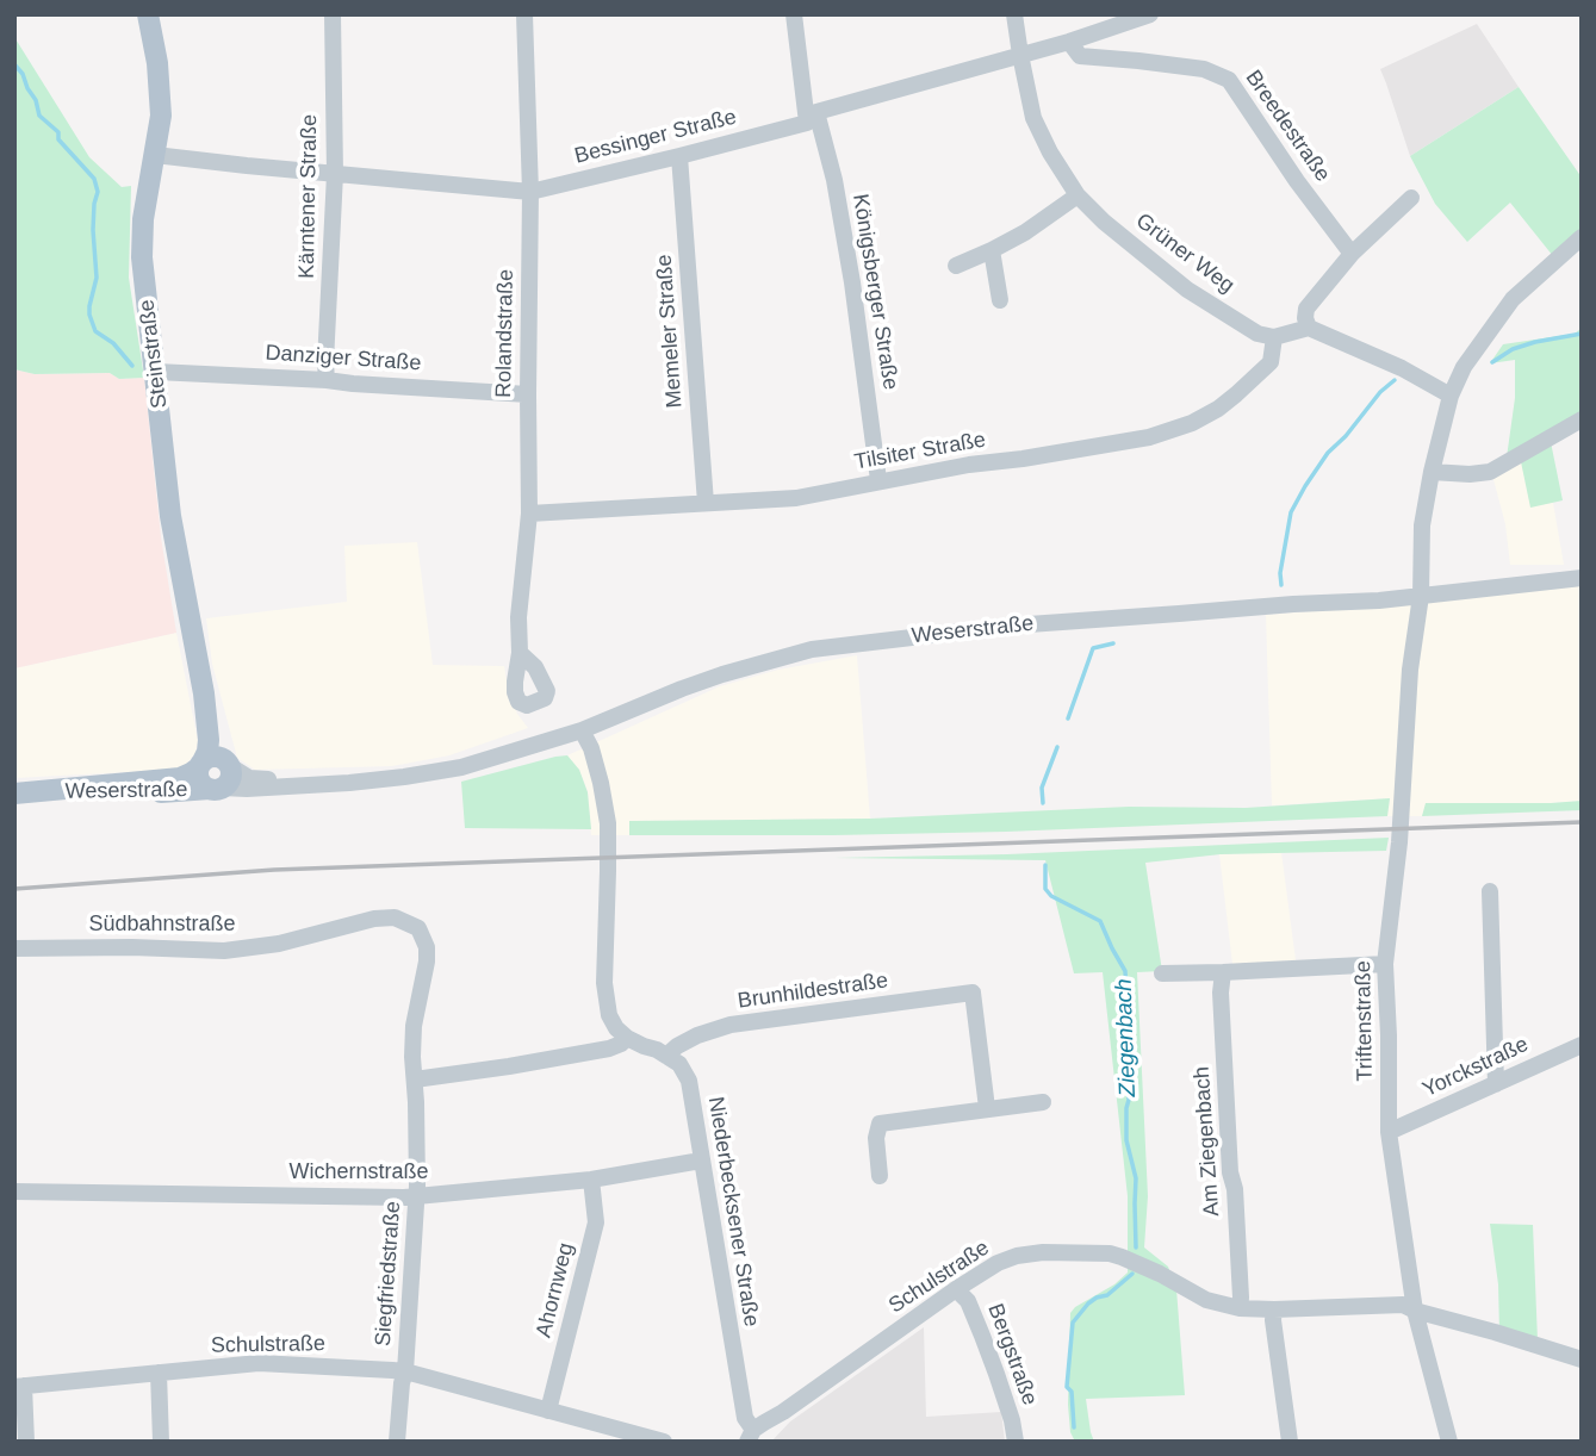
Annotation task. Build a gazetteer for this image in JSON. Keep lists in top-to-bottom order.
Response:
{
  "streets": {
    "main road": ["Steinstraße", "Weserstraße"],
    "street": [
      "Breedestraße",
      "Bessinger Straße",
      "Kärntener Straße",
      "Grüner Weg",
      "Königsberger Straße",
      "Memeler Straße",
      "Rolandstraße",
      "Danziger Straße",
      "Tilsiter Straße",
      "Südbahnstraße",
      "Brunhildestraße",
      "Triftenstraße",
      "Yorckstraße",
      "Am Ziegenbach",
      "Wichernstraße",
      "Niederbecksener Straße",
      "Siegfriedstraße",
      "Schulstraße",
      "Ahornweg",
      "Bergstraße"
    ]
  },
  "crossings": [
    ["Breedestraße", "Bessinger Straße"],
    ["Bessinger Straße", "Kärntener Straße"],
    ["Bessinger Straße", "Grüner Weg"],
    ["Bessinger Straße", "Königsberger Straße"],
    ["Bessinger Straße", "Memeler Straße"],
    ["Bessinger Straße", "Rolandstraße"],
    ["Bessinger Straße", "Steinstraße"],
    ["Kärntener Straße", "Danziger Straße"],
    ["Grüner Weg", "Tilsiter Straße"],
    ["Königsberger Straße", "Tilsiter Straße"],
    ["Memeler Straße", "Tilsiter Straße"],
    ["Rolandstraße", "Danziger Straße"],
    ["Rolandstraße", "Tilsiter Straße"],
    ["Steinstraße", "Danziger Straße"],
    ["Steinstraße", "Weserstraße"],
    ["Weserstraße", "Triftenstraße"],
    ["Südbahnstraße", "Siegfriedstraße"],
    ["Brunhildestraße", "Niederbecksener Straße"],
    ["Triftenstraße", "Yorckstraße"],
    ["Triftenstraße", "Schulstraße"],
    ["Am Ziegenbach", "Schulstraße"],
    ["Wichernstraße", "Niederbecksener Straße"],
    ["Wichernstraße", "Siegfriedstraße"],
    ["Wichernstraße", "Ahornweg"],
    ["Niederbecksener Straße", "Schulstraße"],
    ["Siegfriedstraße", "Schulstraße"],
    ["Schulstraße", "Ahornweg"],
    ["Schulstraße", "Bergstraße"]
  ],
  "water": ["Ziegenbach"]
}
